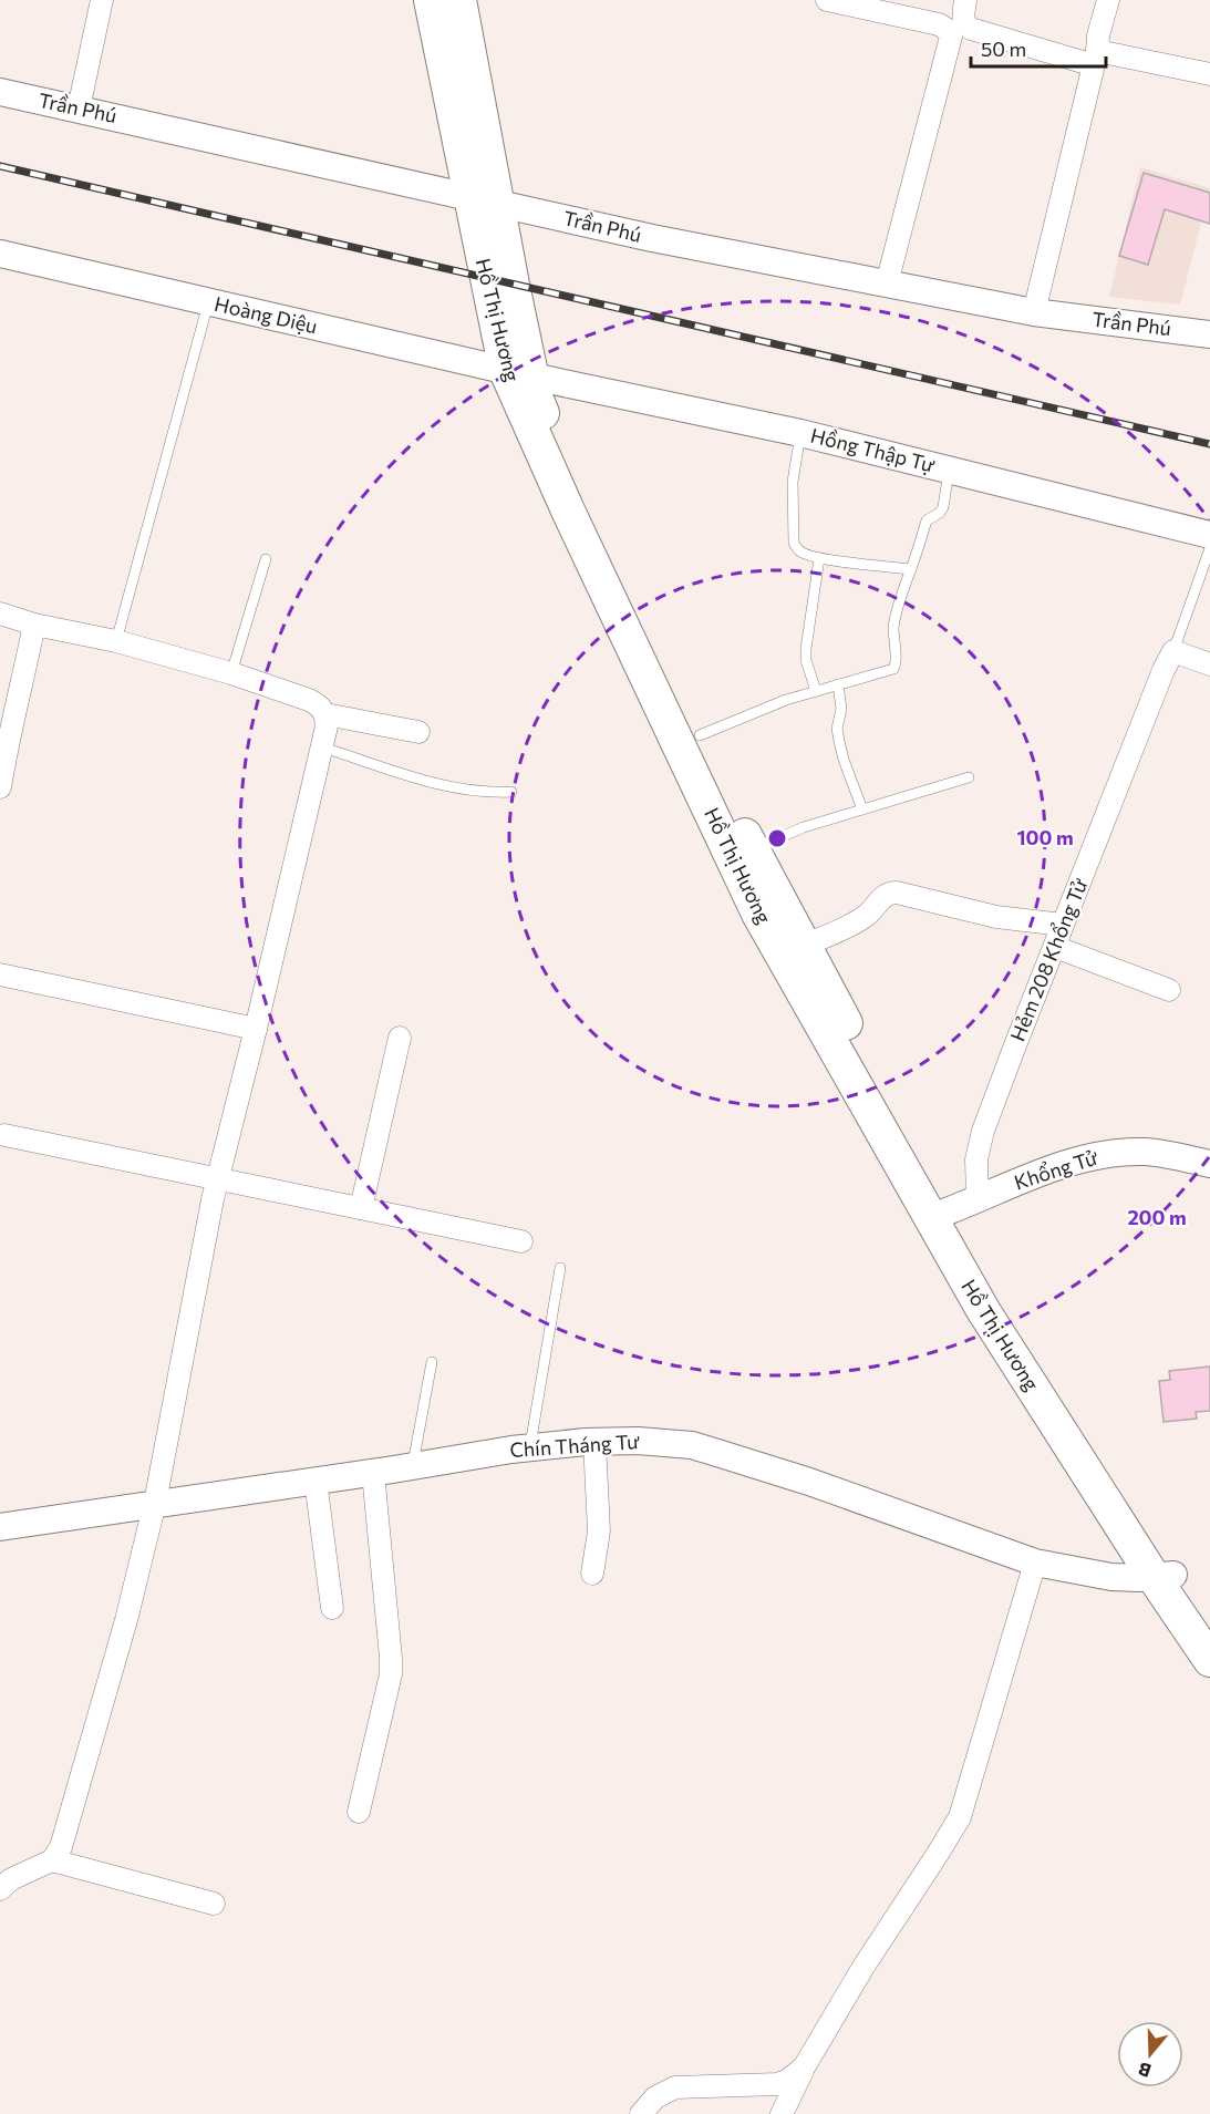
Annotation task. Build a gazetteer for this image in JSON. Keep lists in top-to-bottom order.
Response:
{
  "streets": {
    "main road": ["Hồ Thị Hương"],
    "street": [
      "Trần Phú",
      "Hoàng Diệu",
      "Hồng Thập Tự",
      "Hẻm 208 Khổng Tử",
      "Khổng Tử",
      "Chín Tháng Tư"
    ]
  },
  "crossings": [
    ["Trần Phú", "Hồ Thị Hương"],
    ["Hoàng Diệu", "Hồ Thị Hương"],
    ["Hoàng Diệu", "Hồng Thập Tự"],
    ["Hồ Thị Hương", "Hồng Thập Tự"],
    ["Hồ Thị Hương", "Khổng Tử"],
    ["Hồ Thị Hương", "Chín Tháng Tư"],
    ["Hẻm 208 Khổng Tử", "Khổng Tử"]
  ],
  "scale_bar": "50 m",
  "north": "bottom",
  "rings": ["100 m", "200 m"]
}
